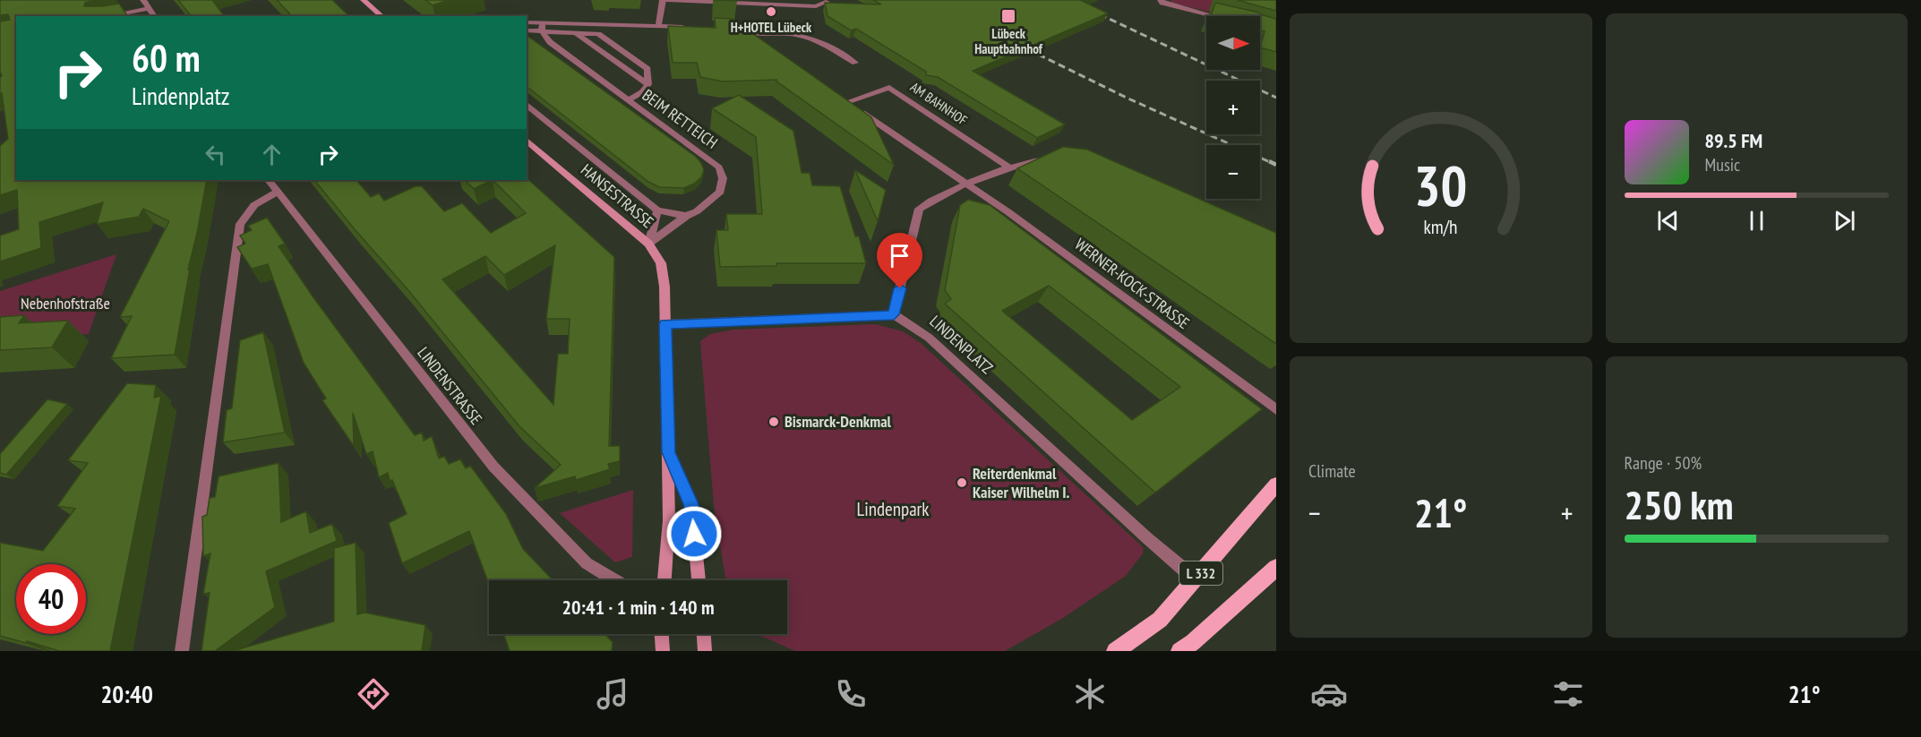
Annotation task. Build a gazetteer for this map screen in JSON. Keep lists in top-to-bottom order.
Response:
{
  "streets": {
    "main road": ["L 332"],
    "street": [
      "AM BAHNHOF",
      "BEIM RETTEICH",
      "HANSESTRASSE",
      "WERNER-KOCK-STRASSE",
      "LINDENPLATZ",
      "LINDENSTRASSE"
    ]
  },
  "crossings": [
    ["AM BAHNHOF", "WERNER-KOCK-STRASSE"],
    ["BEIM RETTEICH", "HANSESTRASSE"],
    ["LINDENPLATZ", "L 332"]
  ],
  "parks": ["Nebenhofstraße", "Lindenpark"],
  "places": {
    "other": ["H+HOTEL Lübeck", "Bismarck-Denkmal", "Reiterdenkmal Kaiser Wilhelm I."],
    "transit": ["Lübeck Hauptbahnhof"]
  },
  "north": "right",
  "page": {
    "map_buttons": ["+", "−"],
    "turn": ["60 m", "Lindenplatz"],
    "song": ["89.5 FM", "Music"],
    "tile": [
      "Climate",
      ["Range · 50%", "250 km"]
    ],
    "heat": ["−", "21°", "+"],
    "limit": "40",
    "trip": "20:41 · 1 min · 140 m",
    "tabs": ["20:40", "21°"],
    "gauge": ["30", "km/h"]
  }
}
